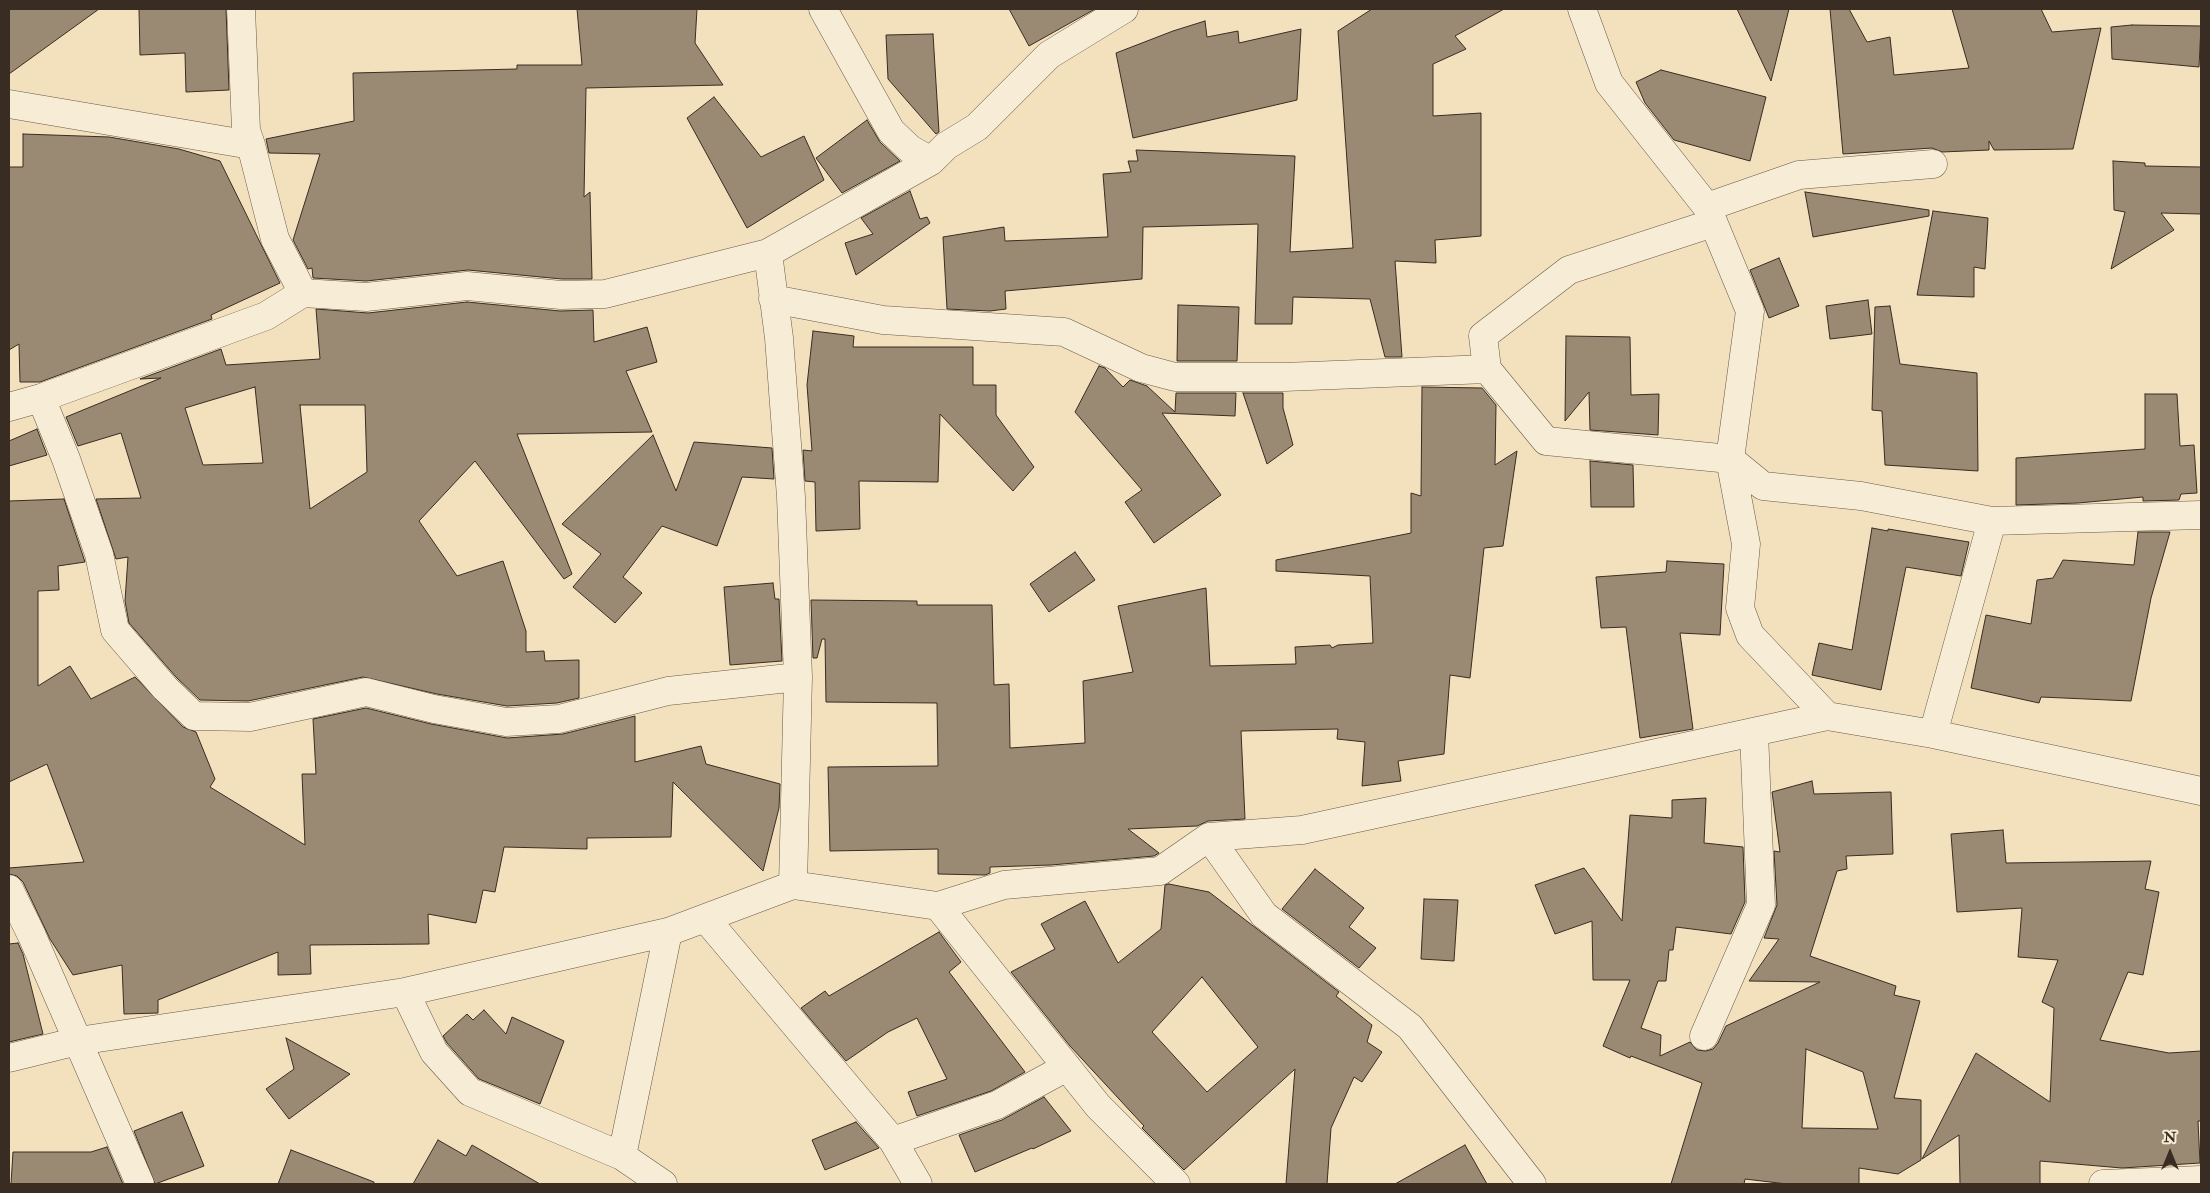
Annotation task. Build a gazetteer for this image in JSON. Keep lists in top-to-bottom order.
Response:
{
  "north": "top"
}
